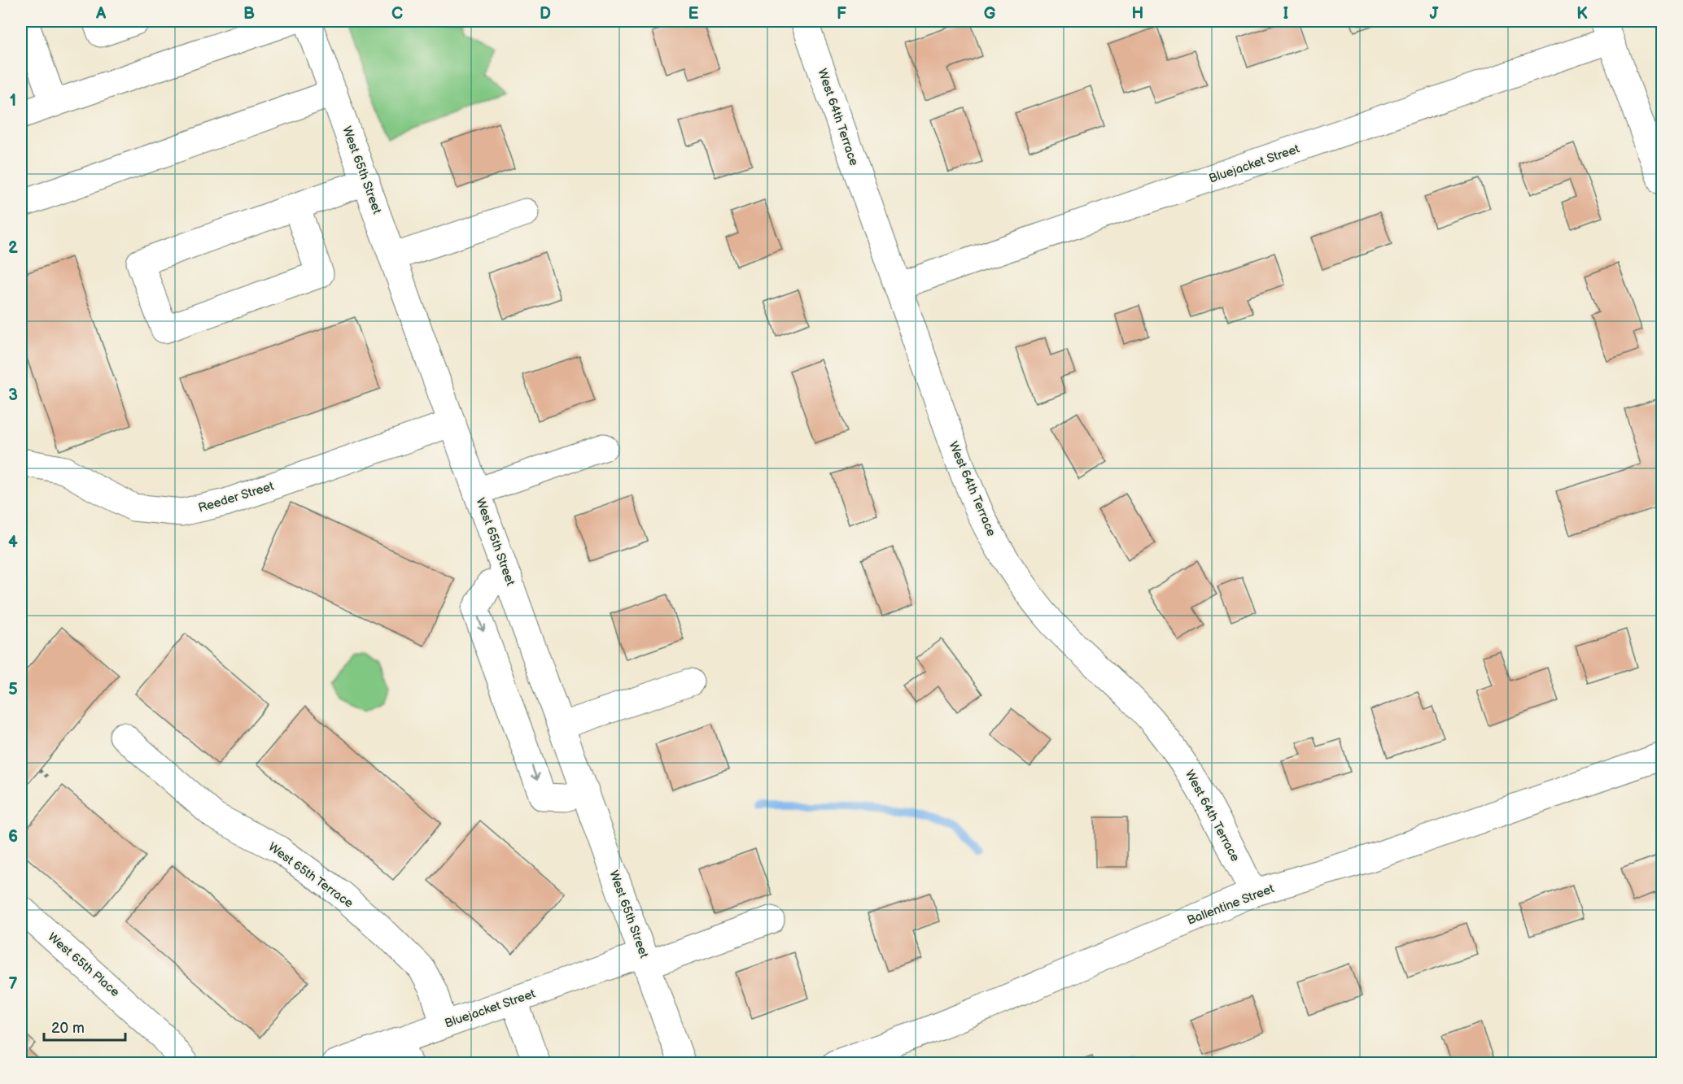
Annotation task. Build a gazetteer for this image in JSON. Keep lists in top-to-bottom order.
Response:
{
  "streets": {
    "street": [
      "West 64th Terrace",
      "Bluejacket Street",
      "West 65th Street",
      "Reeder Street",
      "West 65th Terrace",
      "Ballentine Street",
      "West 65th Place"
    ]
  },
  "crossings": [
    ["West 64th Terrace", "Bluejacket Street"],
    ["West 64th Terrace", "Ballentine Street"],
    ["Bluejacket Street", "West 65th Street"],
    ["Bluejacket Street", "West 65th Terrace"],
    ["West 65th Street", "Reeder Street"]
  ],
  "scale_bar": "20 m",
  "grid": {
    "columns": [
      "A",
      "B",
      "C",
      "D",
      "E",
      "F",
      "G",
      "H",
      "I",
      "J",
      "K"
    ],
    "rows": [
      "1",
      "2",
      "3",
      "4",
      "5",
      "6",
      "7"
    ]
  }
}
